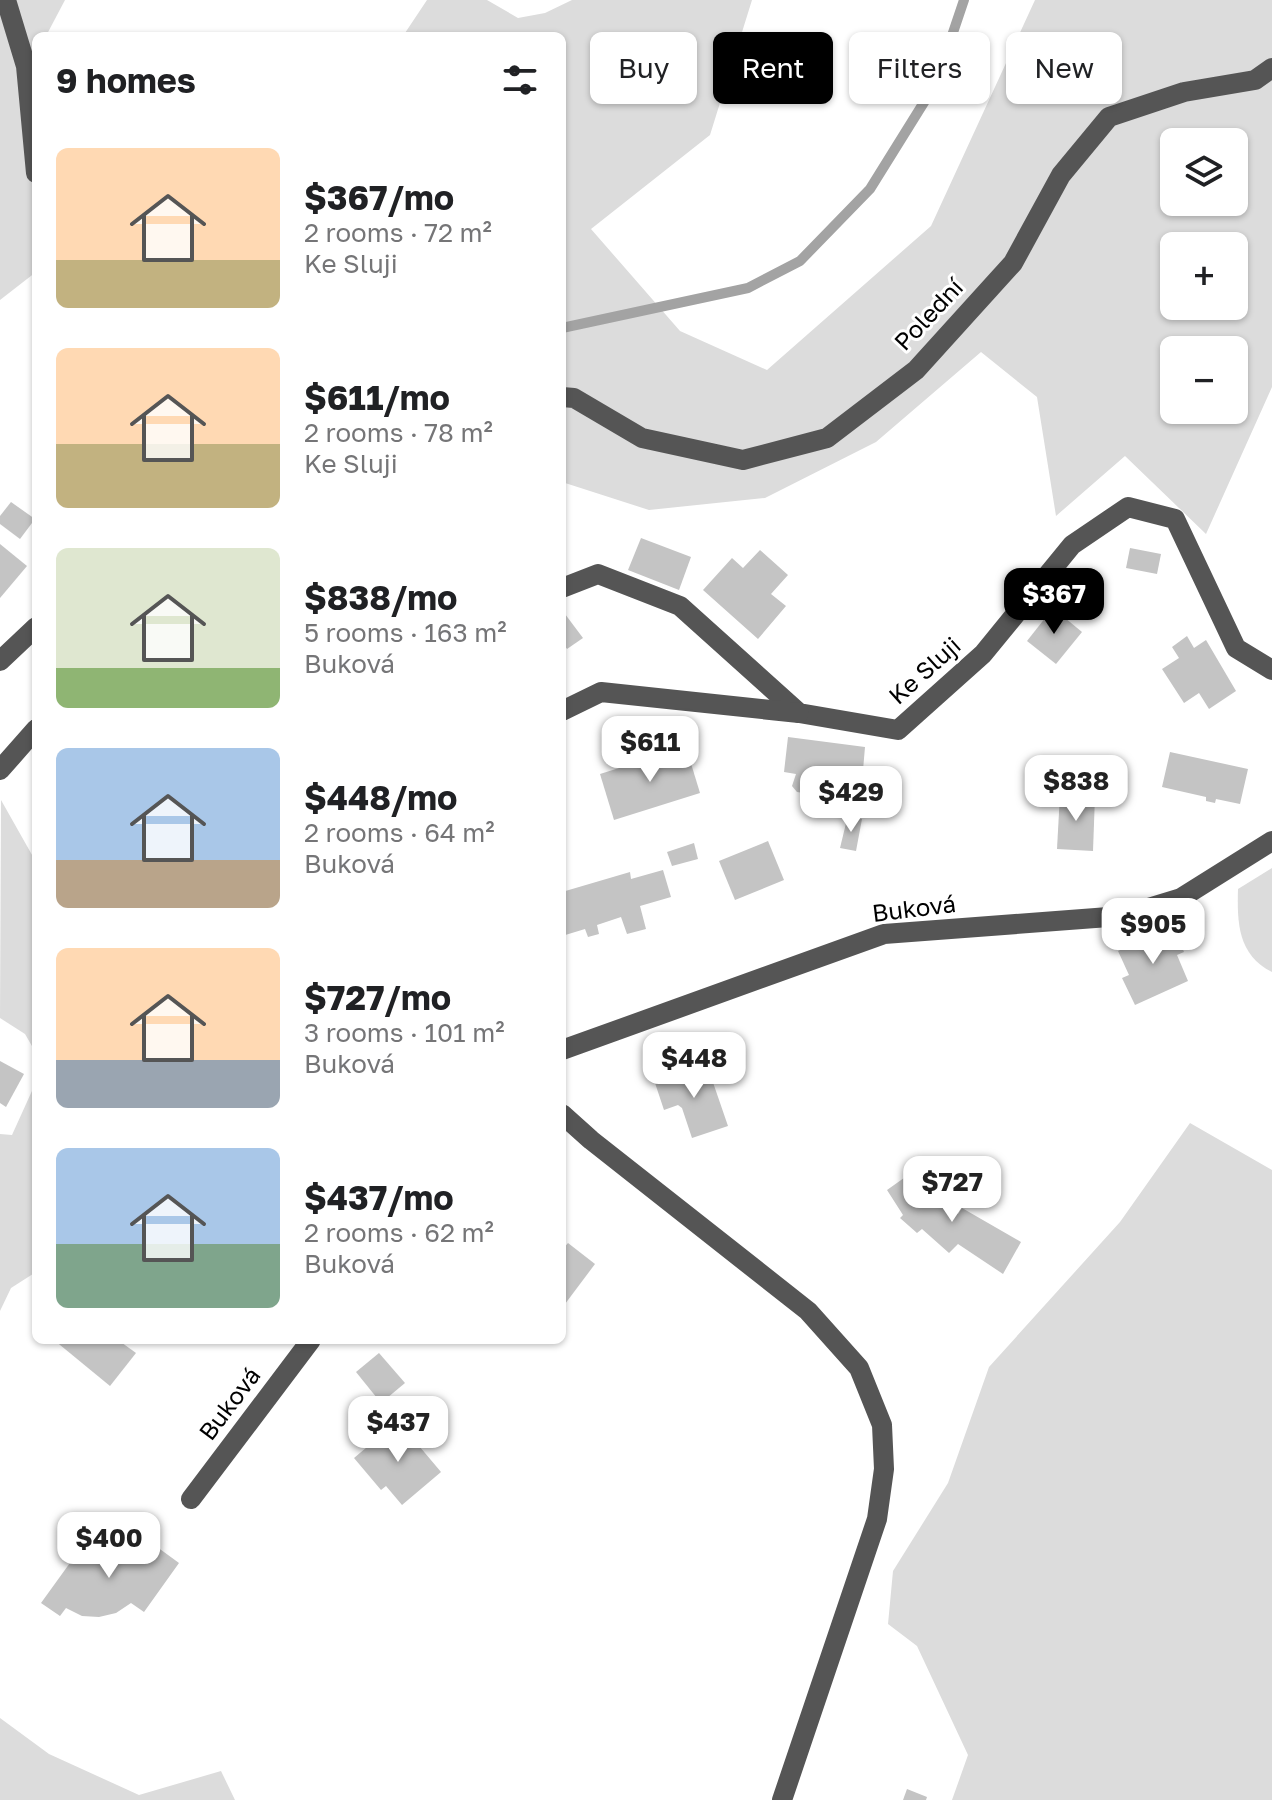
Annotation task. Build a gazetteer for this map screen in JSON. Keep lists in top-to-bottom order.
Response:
{
  "streets": {
    "street": ["Polední", "Ke Sluji", "Buková"]
  },
  "page": {
    "chip": [
      "Buy",
      "Rent",
      "Filters",
      "New"
    ],
    "heading": "9 homes",
    "map_buttons": ["+", "−"],
    "list": [
      {
        "name": "$367/mo",
        "note": "2 rooms · 72 m² · Ke Sluji"
      },
      {
        "name": "$611/mo",
        "note": "2 rooms · 78 m² · Ke Sluji"
      },
      {
        "name": "$838/mo",
        "note": "5 rooms · 163 m² · Buková"
      },
      {
        "name": "$448/mo",
        "note": "2 rooms · 64 m² · Buková"
      },
      {
        "name": "$727/mo",
        "note": "3 rooms · 101 m² · Buková"
      },
      {
        "name": "$437/mo",
        "note": "2 rooms · 62 m² · Buková"
      }
    ],
    "price": [
      "$367",
      "$611",
      "$838",
      "$429",
      "$905",
      "$448",
      "$727",
      "$437",
      "$400"
    ]
  }
}
